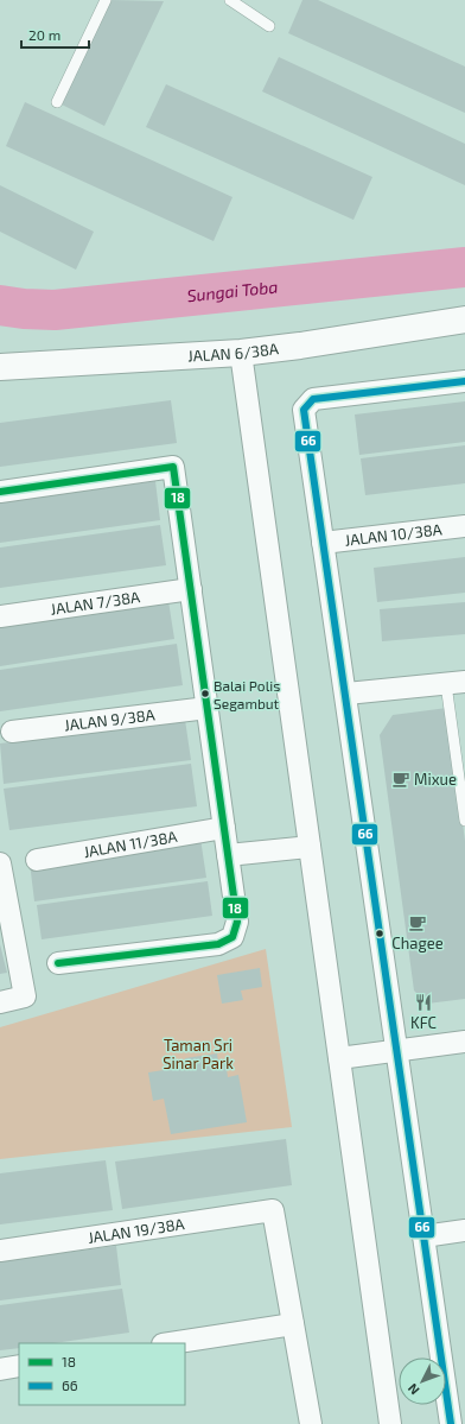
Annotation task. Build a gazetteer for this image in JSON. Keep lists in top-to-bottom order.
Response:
{
  "streets": {
    "street": [
      "JALAN 6/38A",
      "JALAN 10/38A",
      "JALAN 7/38A",
      "JALAN 9/38A",
      "JALAN 11/38A",
      "JALAN 19/38A"
    ]
  },
  "water": ["Sungai Toba"],
  "parks": ["Taman Sri Sinar Park"],
  "places": {
    "other": ["Balai Polis Segambut"],
    "cafe": ["Mixue", "Chagee"],
    "restaurant": ["KFC"]
  },
  "lines": ["transit line 66", "transit line 18"],
  "legend": ["18", "66"],
  "scale_bar": "20 m",
  "north": "bottom left"
}
